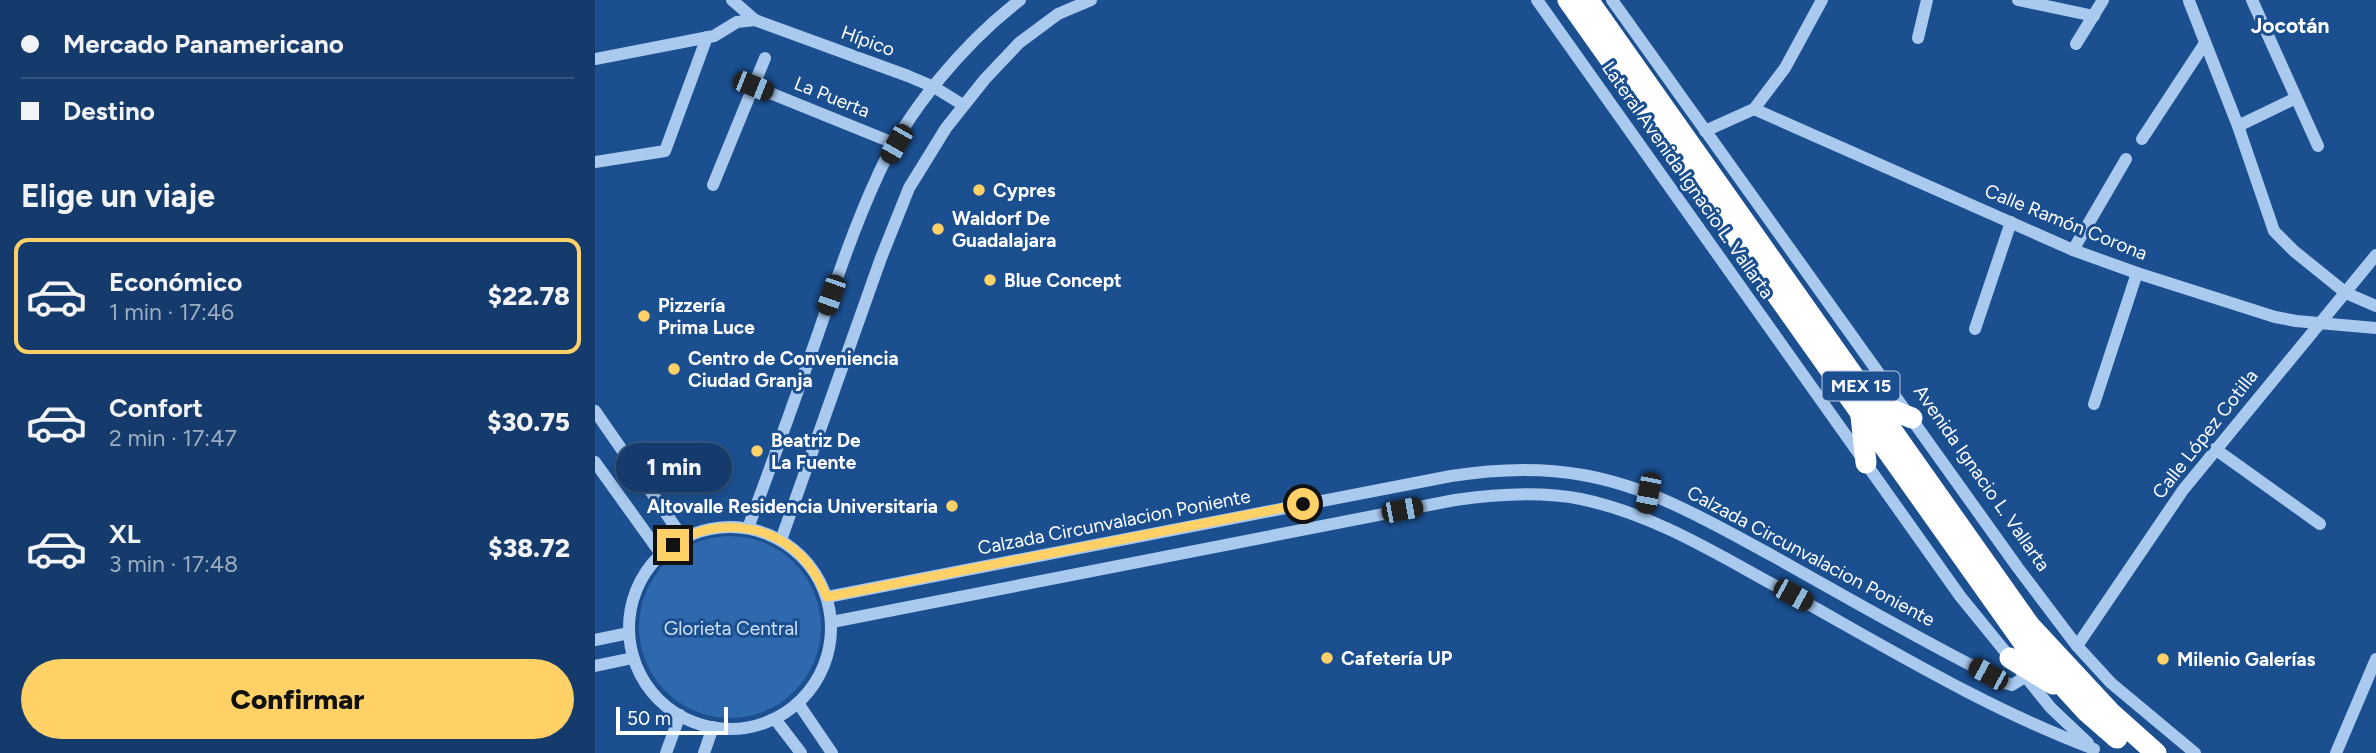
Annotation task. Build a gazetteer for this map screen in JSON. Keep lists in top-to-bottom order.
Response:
{
  "streets": {
    "highway": ["MEX 15"],
    "street": [
      "Hípico",
      "La Puerta",
      "Lateral Avenida Ignacio L. Vallarta",
      "Calle Ramón Corona",
      "Calle López Cotilla",
      "Avenida Ignacio L. Vallarta",
      "Calzada Circunvalacion Poniente"
    ]
  },
  "crossings": [
    ["Calle Ramón Corona", "Calle López Cotilla"],
    ["Calle López Cotilla", "Avenida Ignacio L. Vallarta"]
  ],
  "districts": ["Jocotán"],
  "parks": ["Glorieta Central"],
  "places": [
    "Cypres",
    "Waldorf De Guadalajara",
    "Blue Concept",
    "Pizzería Prima Luce",
    "Centro de Conveniencia Ciudad Granja",
    "Beatriz De La Fuente",
    "Altovalle Residencia Universitaria",
    "Cafetería UP",
    "Milenio Galerías"
  ],
  "scale_bar": "50 m",
  "page": {
    "banner": ["Mercado Panamericano", "Destino"],
    "heading": "Elige un viaje",
    "list": [
      {
        "name": "Económico",
        "note": "1 min · 17:46",
        "value": "$22.78"
      },
      {
        "name": "Confort",
        "note": "2 min · 17:47",
        "value": "$30.75"
      },
      {
        "name": "XL",
        "note": "3 min · 17:48",
        "value": "$38.72"
      }
    ],
    "bubble": "1 min",
    "buttons": "Confirmar",
    "scale": "50 m"
  }
}
